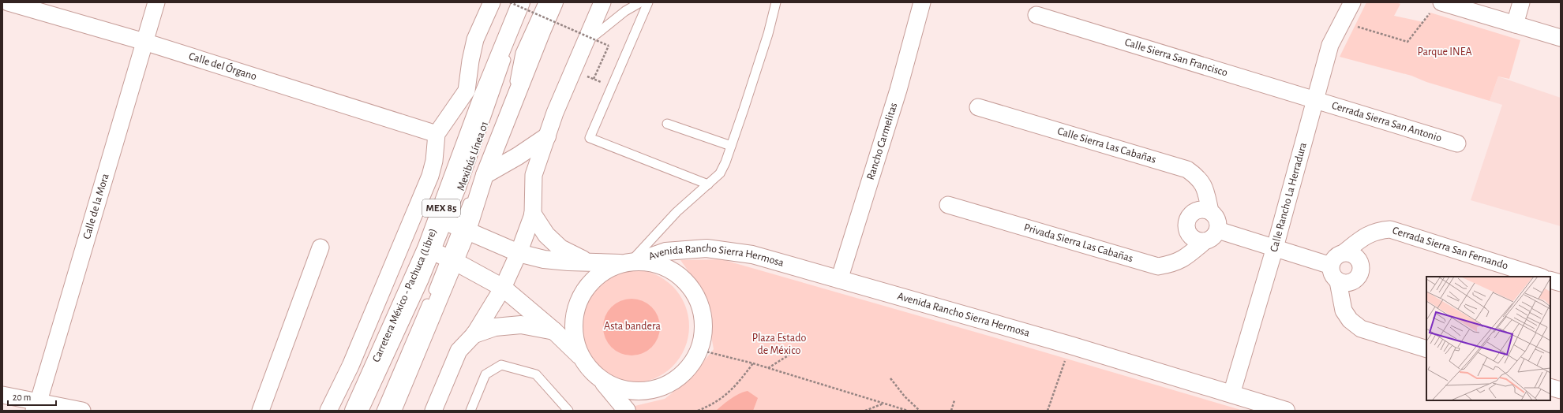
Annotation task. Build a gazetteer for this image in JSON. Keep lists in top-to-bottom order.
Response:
{
  "streets": {
    "street": [
      "Calle Sierra San Francisco",
      "Calle del Órgano",
      "Cerrada Sierra San Antonio",
      "Rancho Carmelitas",
      "Calle Sierra Las Cabañas",
      "Calle Rancho La Herradura",
      "Calle de la Mora",
      "MEX 85",
      "Privada Sierra Las Cabañas",
      "Cerrada Sierra San Fernando",
      "Avenida Rancho Sierra Hermosa",
      "Carretera México - Pachuca (Libre)"
    ],
    "lane": ["Mexibús Línea 01"]
  },
  "crossings": [
    ["Calle Sierra San Francisco", "Cerrada Sierra San Antonio"],
    ["Calle Sierra San Francisco", "Calle Rancho La Herradura"],
    ["Calle del Órgano", "Calle de la Mora"],
    ["Cerrada Sierra San Antonio", "Calle Rancho La Herradura"],
    ["Rancho Carmelitas", "Avenida Rancho Sierra Hermosa"],
    ["Calle Sierra Las Cabañas", "Privada Sierra Las Cabañas"],
    ["Mexibús Línea 01", "Avenida Rancho Sierra Hermosa"],
    ["Mexibús Línea 01", "Carretera México - Pachuca (Libre)"],
    ["Calle Rancho La Herradura", "Avenida Rancho Sierra Hermosa"],
    ["Avenida Rancho Sierra Hermosa", "Carretera México - Pachuca (Libre)"]
  ],
  "parks": ["Parque INEA", "Asta bandera", "Plaza Estado de México"],
  "scale_bar": "20 m"
}
